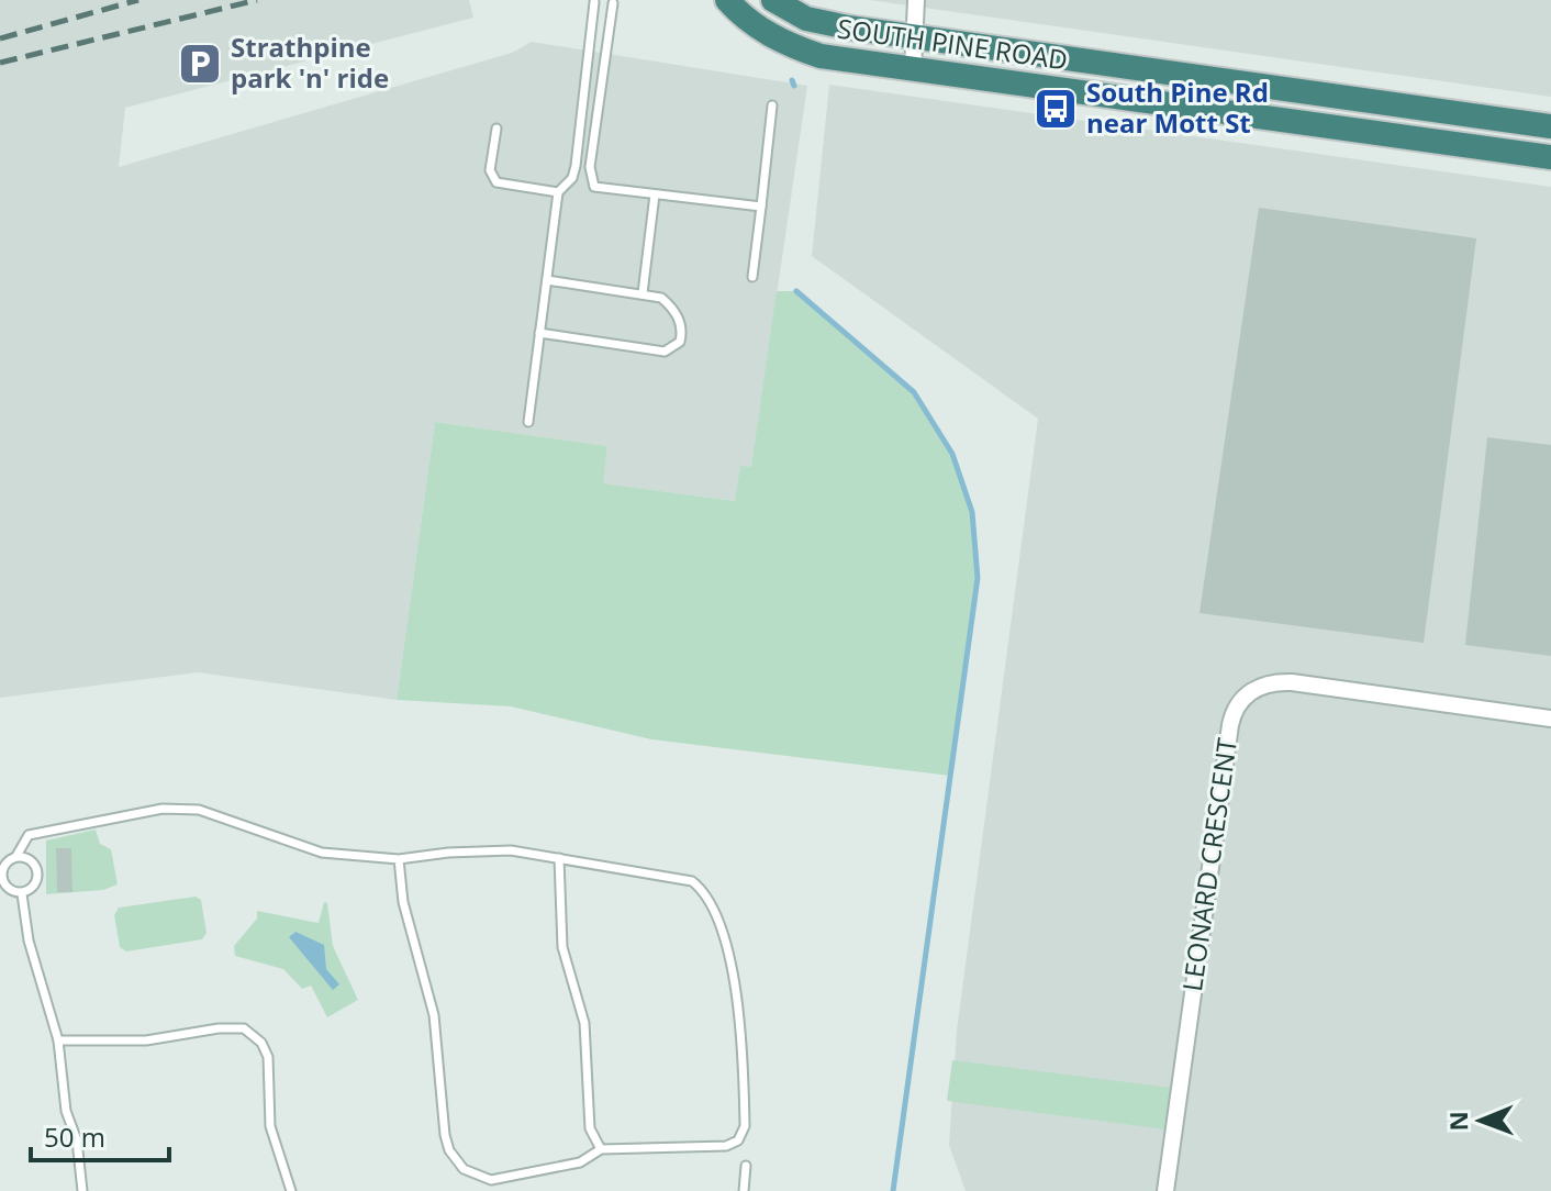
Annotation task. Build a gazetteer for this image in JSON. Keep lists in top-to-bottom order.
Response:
{
  "streets": {
    "highway": ["SOUTH PINE ROAD"],
    "street": ["LEONARD CRESCENT"]
  },
  "places": {
    "parking": ["Strathpine park 'n' ride"],
    "bus stop": ["South Pine Rd near Mott St"]
  },
  "scale_bar": "50 m",
  "north": "left"
}
